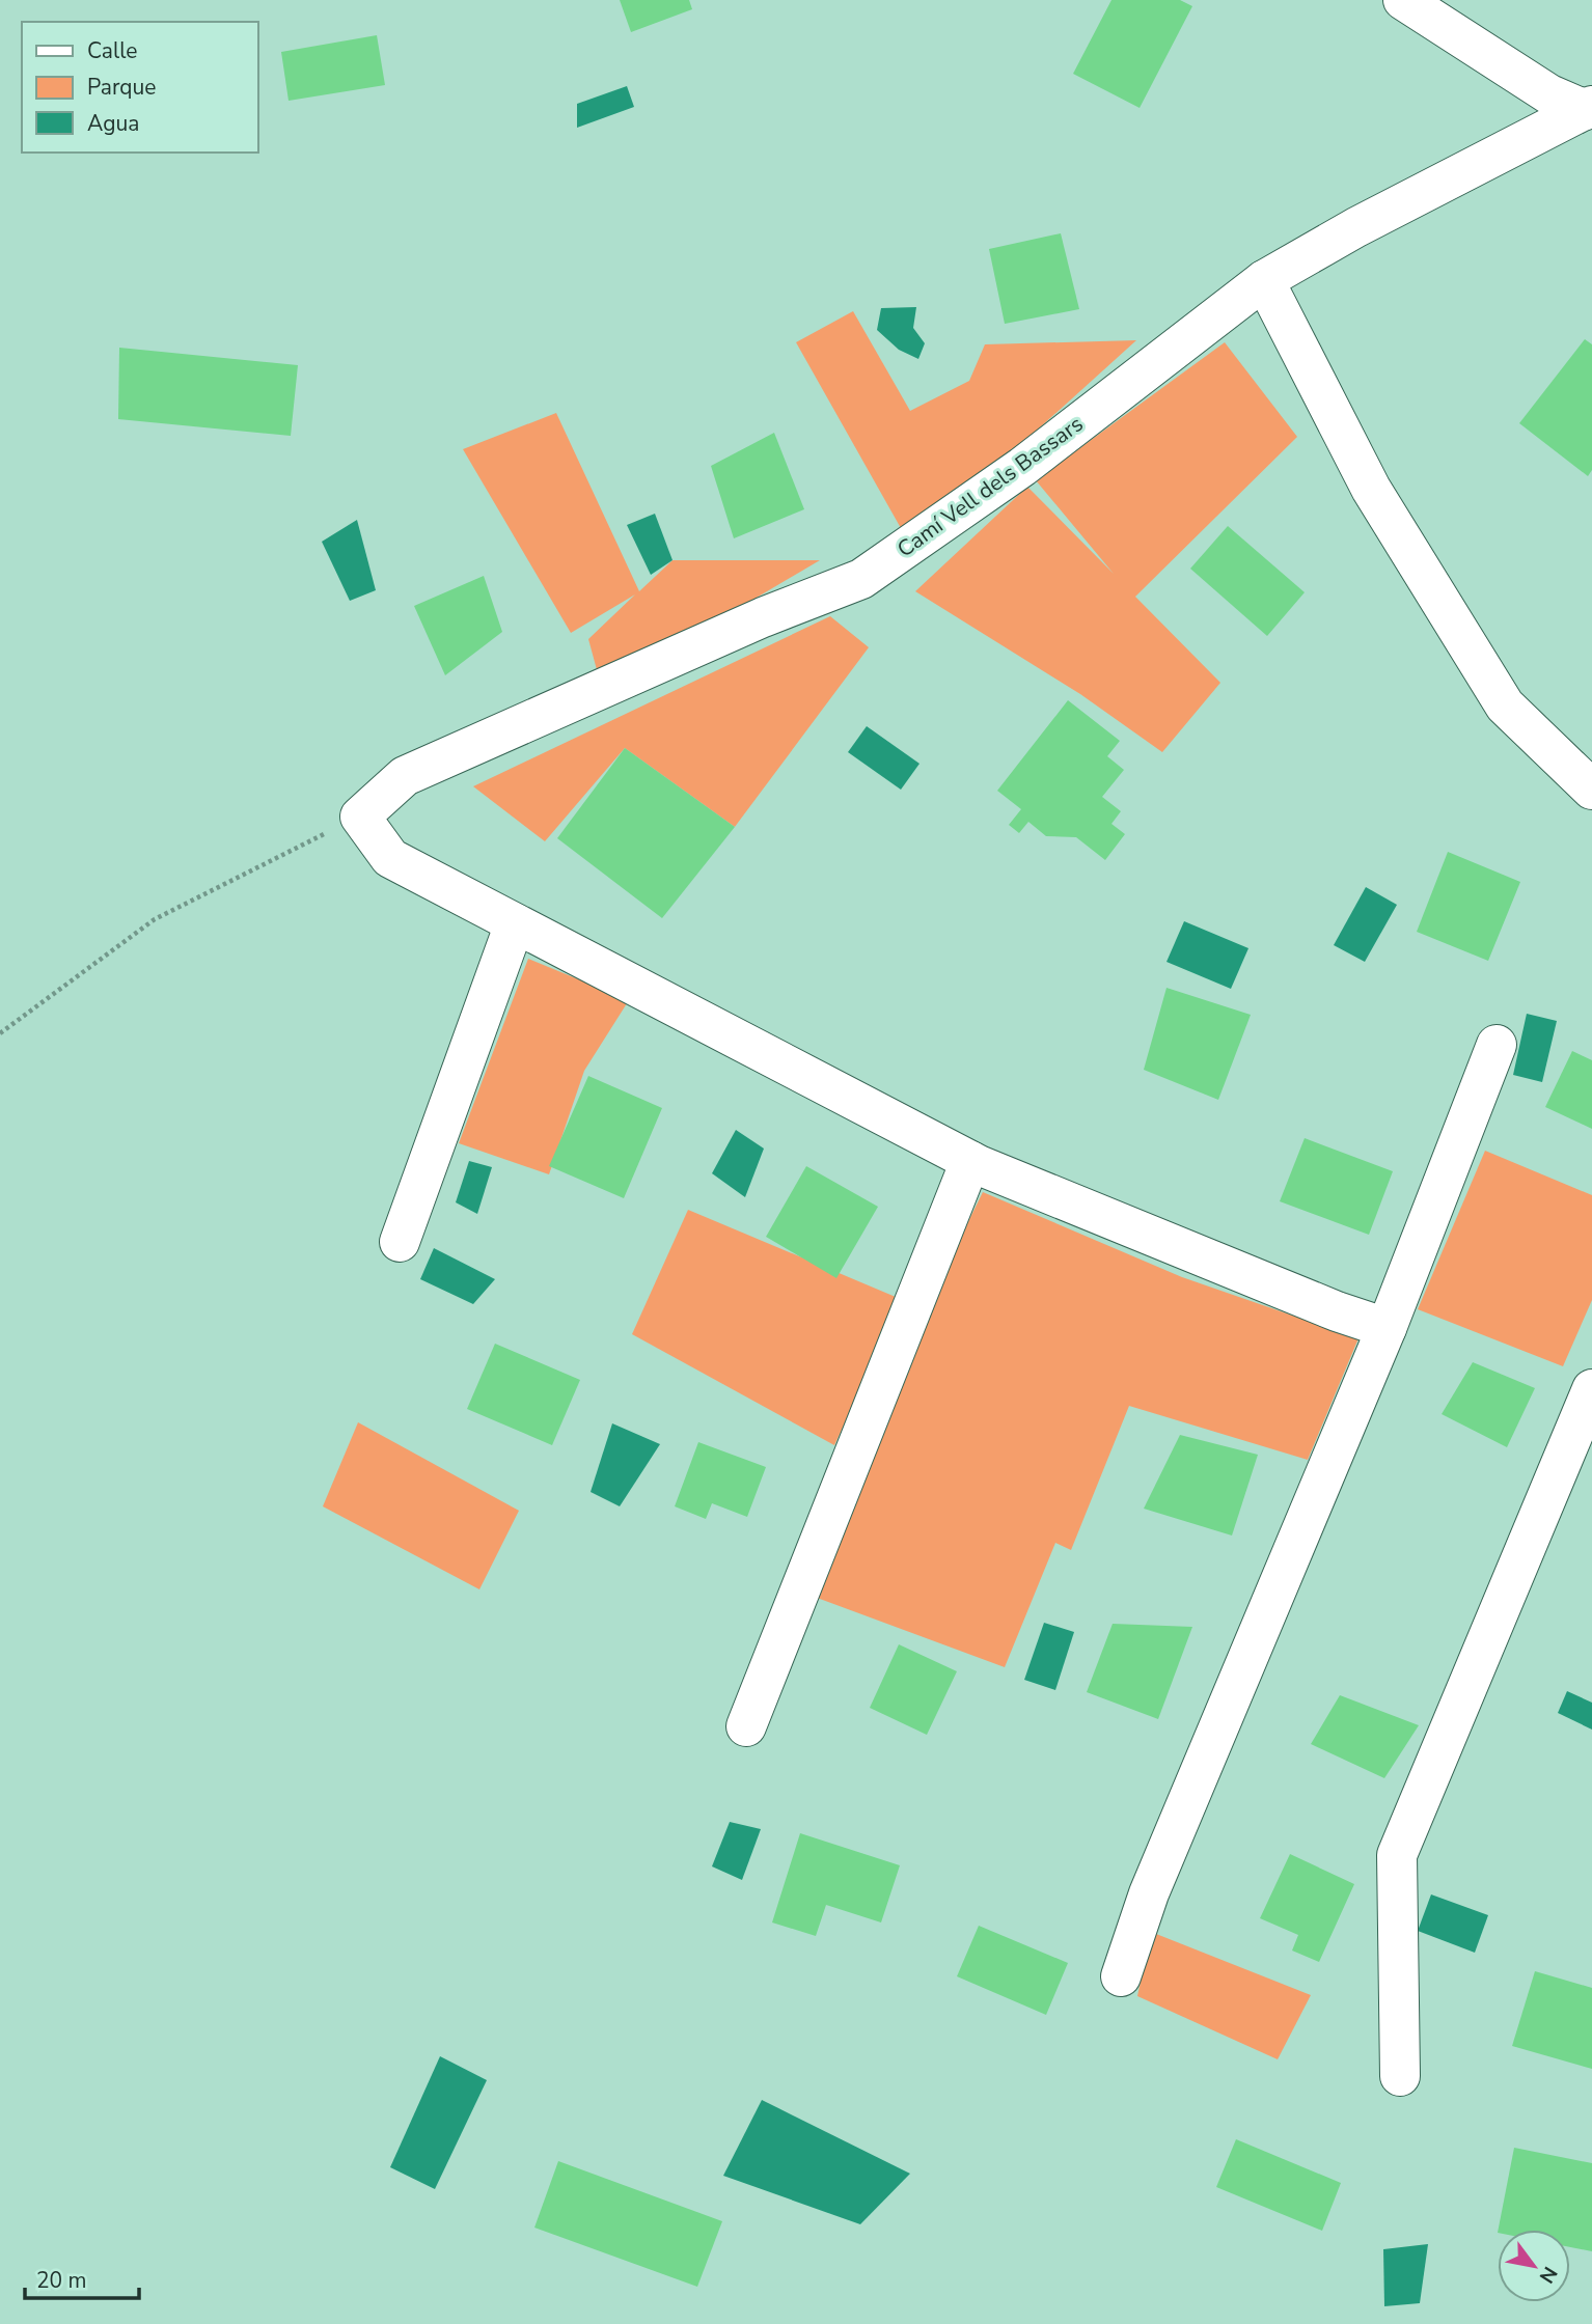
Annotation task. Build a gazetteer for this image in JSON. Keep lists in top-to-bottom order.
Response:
{
  "streets": {
    "street": ["Camí Vell dels Bassars"]
  },
  "legend": ["Calle", "Parque", "Agua"],
  "scale_bar": "20 m",
  "north": "bottom right"
}
